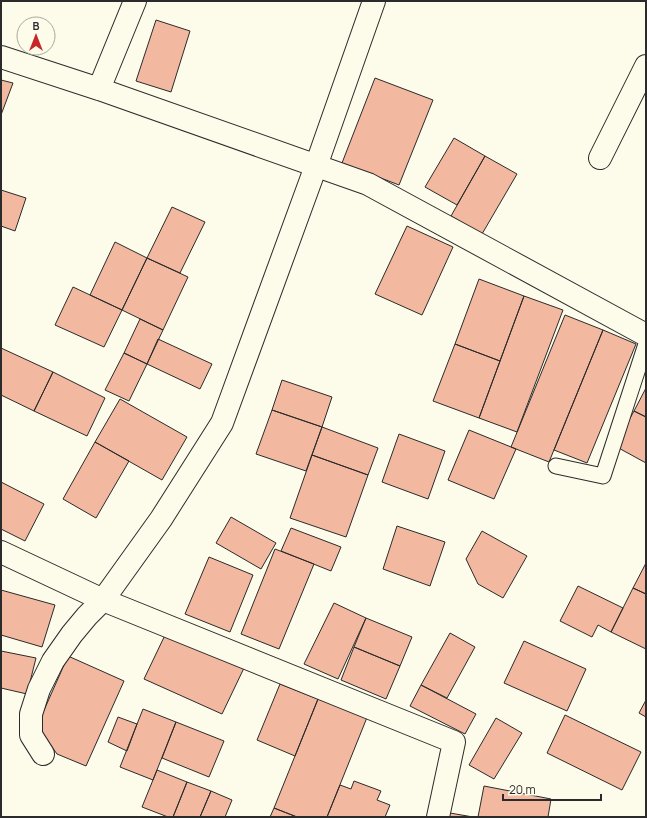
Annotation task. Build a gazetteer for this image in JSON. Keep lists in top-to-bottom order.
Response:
{
  "scale_bar": "20 m",
  "north": "top"
}
